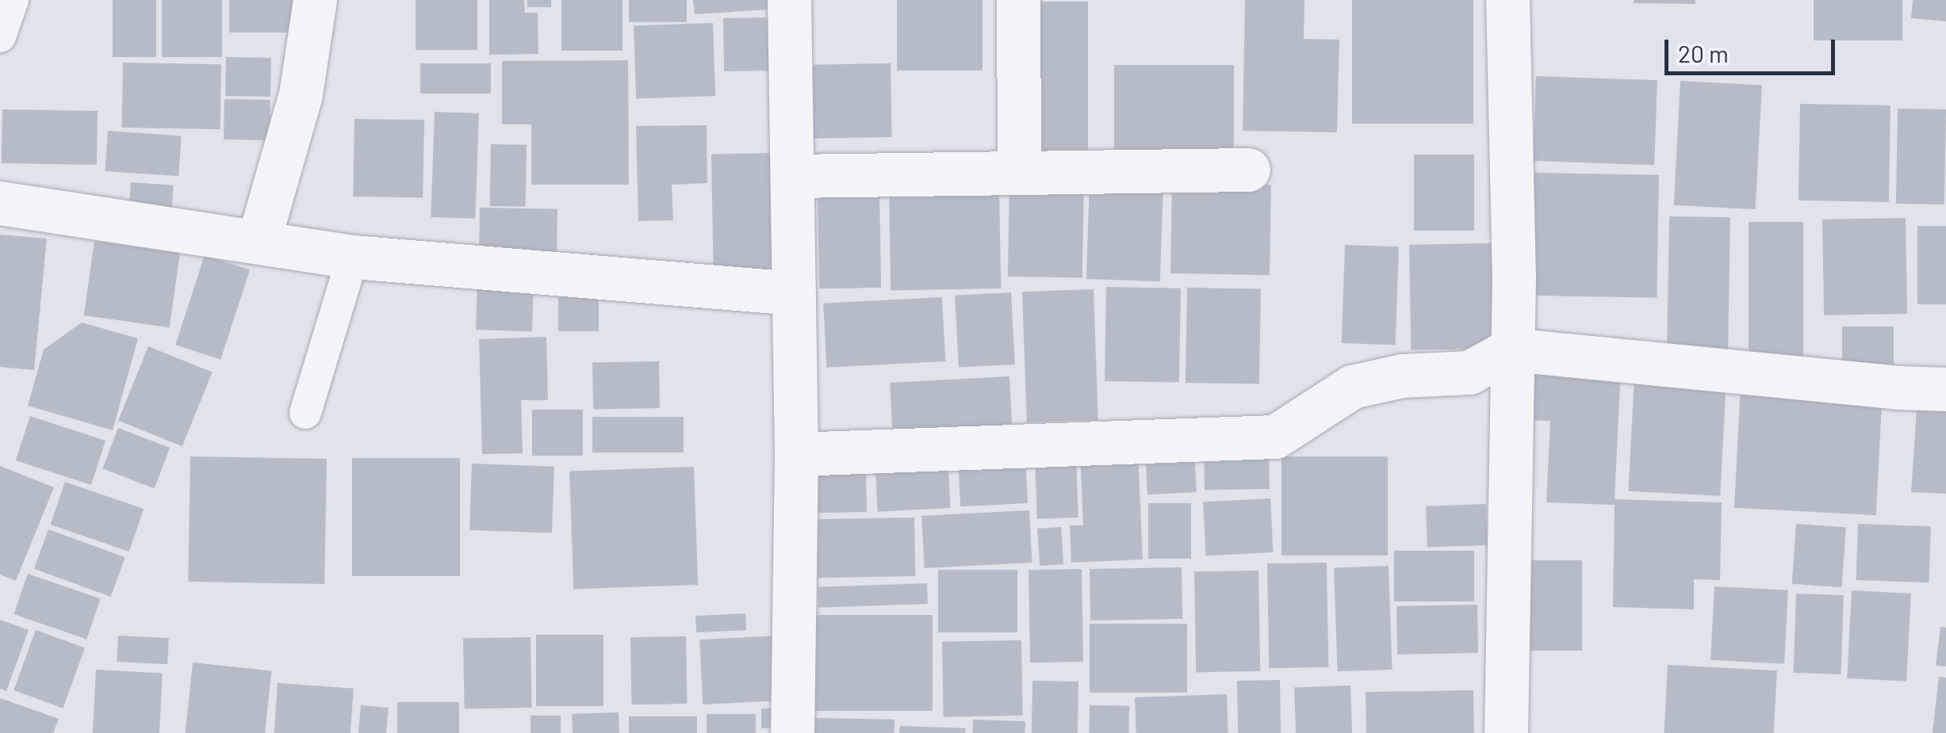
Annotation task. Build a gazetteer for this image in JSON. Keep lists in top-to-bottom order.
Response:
{
  "scale_bar": "20 m"
}
